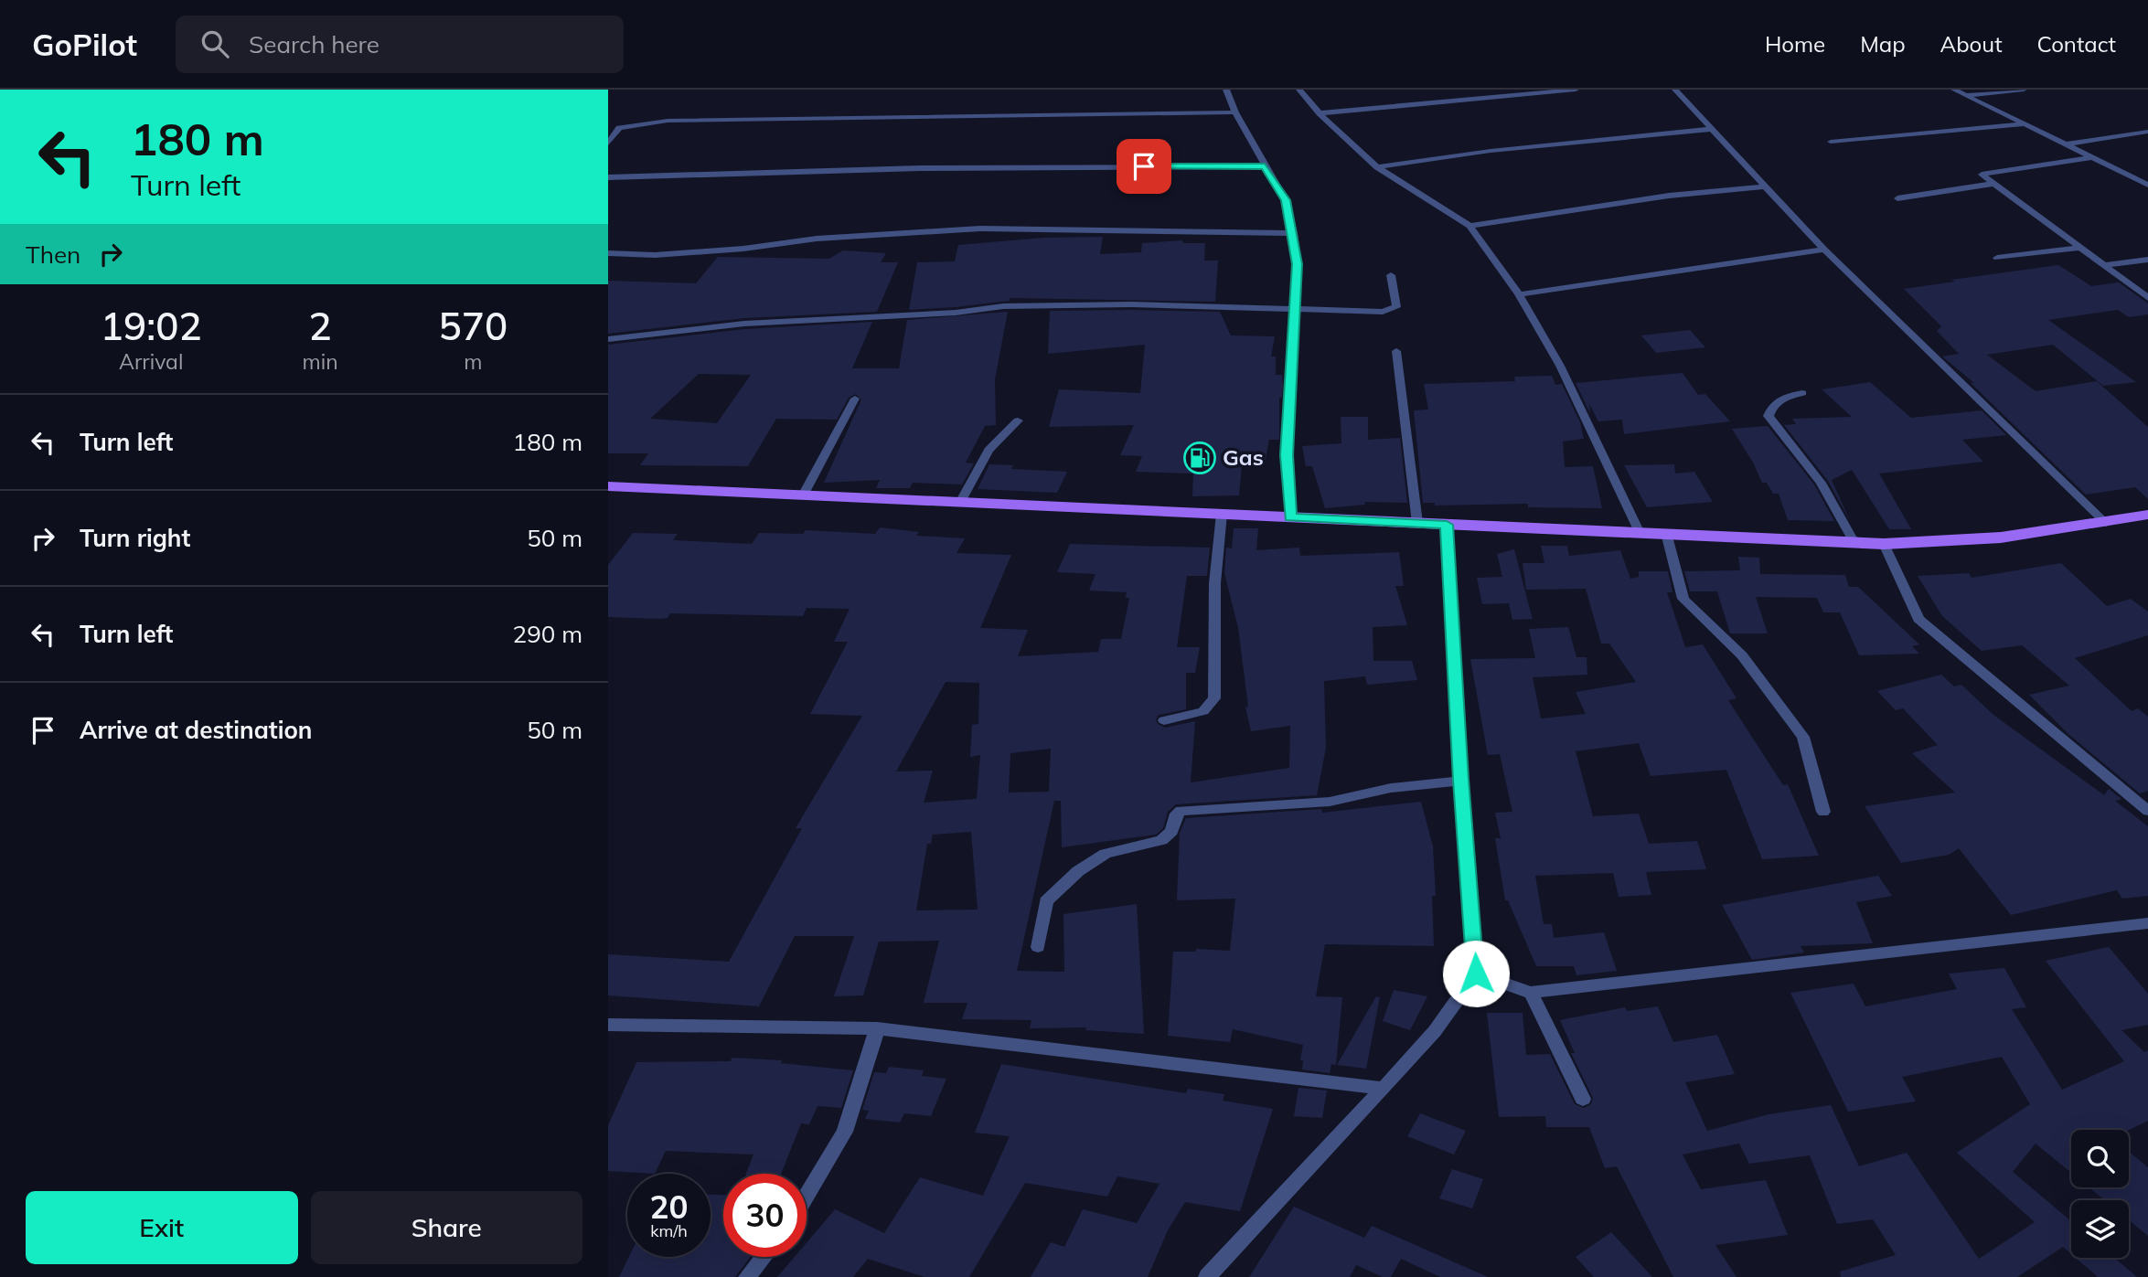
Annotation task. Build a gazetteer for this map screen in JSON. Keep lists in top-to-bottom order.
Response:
{
  "places": {
    "fuel station": ["Gas"]
  },
  "page": {
    "header": "GoPilot",
    "search": "Search here",
    "nav": [
      "Home",
      "Map",
      "About",
      "Contact"
    ],
    "turn": ["180 m", "Turn left"],
    "then": "Then",
    "eta": [
      "19:02",
      "Arrival",
      "2",
      "min",
      "570",
      "m"
    ],
    "list": [
      {
        "name": "Turn left",
        "value": "180 m"
      },
      {
        "name": "Turn right",
        "value": "50 m"
      },
      {
        "name": "Turn left",
        "value": "290 m"
      },
      {
        "name": "Arrive at destination",
        "value": "50 m"
      }
    ],
    "speed": "20 km/h",
    "limit": "30",
    "buttons": ["Exit", "Share"]
  }
}
